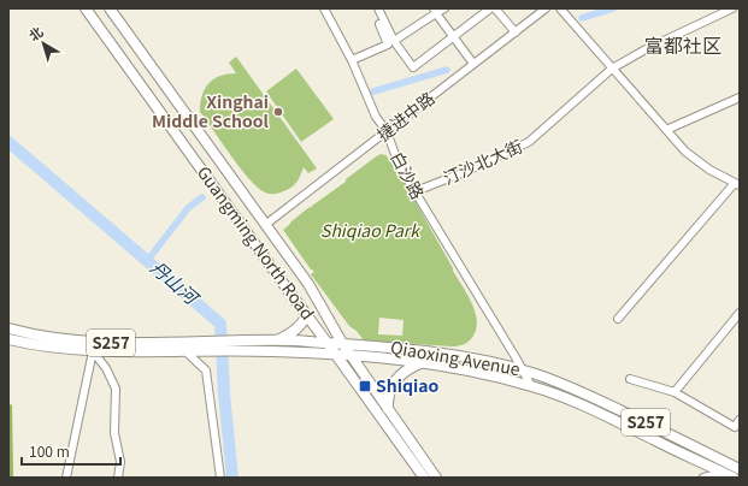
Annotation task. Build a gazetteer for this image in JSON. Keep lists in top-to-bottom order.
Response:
{
  "streets": {
    "main road": ["Guangming North Road", "S257", "Qiaoxing Avenue"],
    "street": ["捷进中路", "汀沙北大街", "白沙路"]
  },
  "crossings": [
    ["捷进中路", "白沙路"],
    ["捷进中路", "Guangming North Road"],
    ["汀沙北大街", "白沙路"],
    ["白沙路", "Qiaoxing Avenue"],
    ["Guangming North Road", "Qiaoxing Avenue"],
    ["S257", "Qiaoxing Avenue"]
  ],
  "districts": ["富都社区"],
  "water": ["丹山河"],
  "parks": ["Shiqiao Park"],
  "places": {
    "other": ["Xinghai Middle School"],
    "transit": ["Shiqiao"]
  },
  "scale_bar": "100 m",
  "north": "top left"
}
